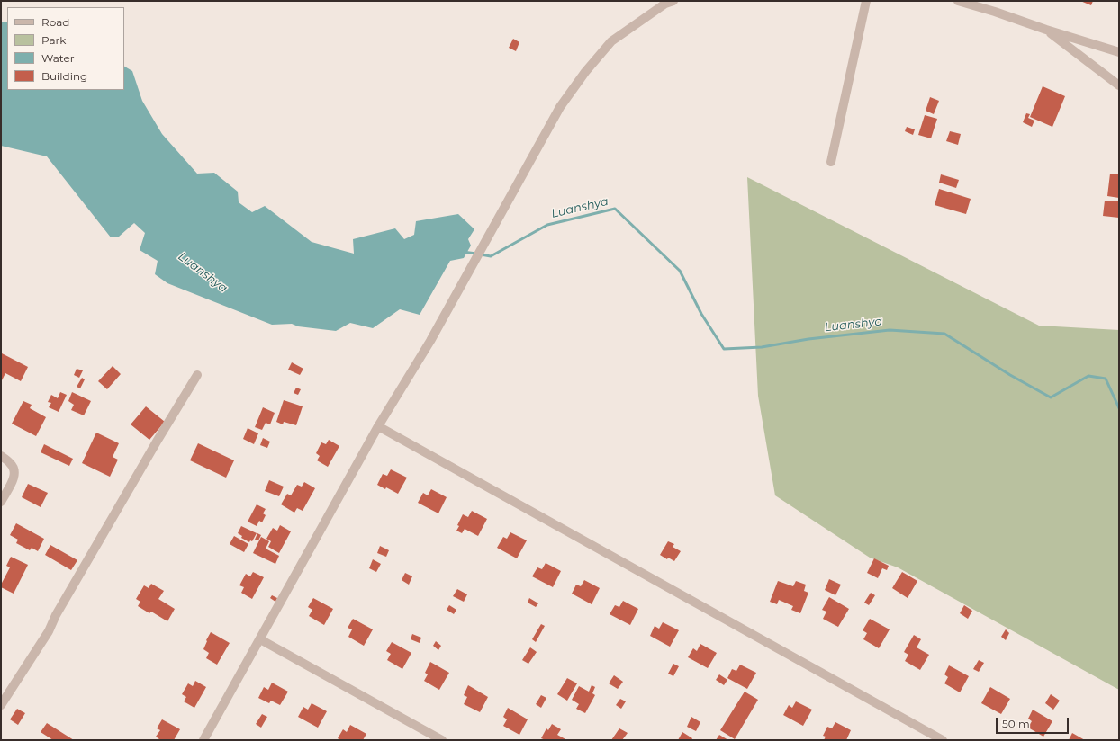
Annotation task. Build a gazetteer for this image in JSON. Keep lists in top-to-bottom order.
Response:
{
  "water": ["Luanshya"],
  "legend": [
    "Road",
    "Park",
    "Water",
    "Building"
  ],
  "scale_bar": "50 m"
}
